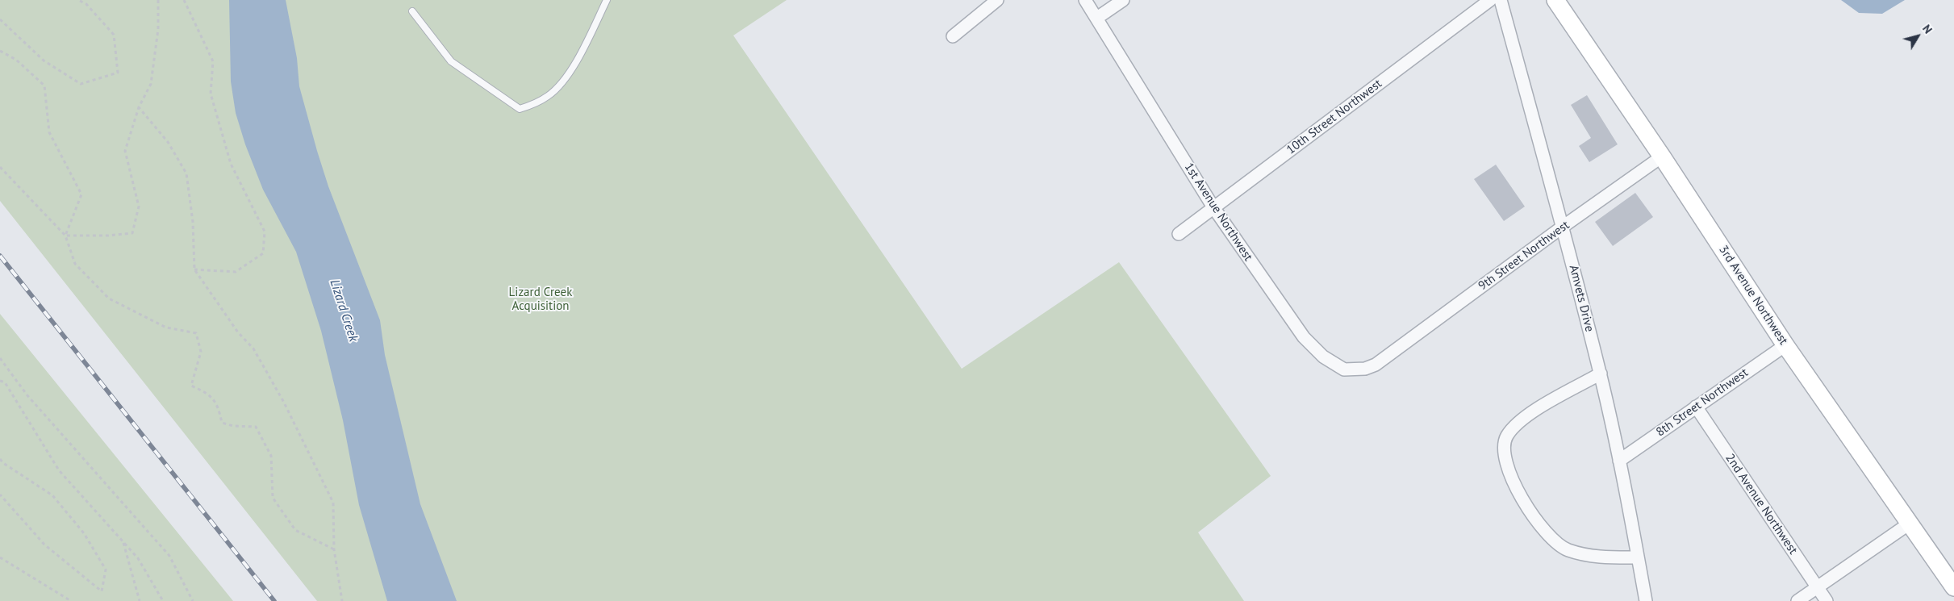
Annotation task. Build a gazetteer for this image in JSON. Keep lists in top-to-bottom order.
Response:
{
  "streets": {
    "main road": ["3rd Avenue Northwest"],
    "street": [
      "10th Street Northwest",
      "1st Avenue Northwest",
      "9th Street Northwest",
      "Amvets Drive",
      "8th Street Northwest",
      "2nd Avenue Northwest"
    ]
  },
  "crossings": [
    ["10th Street Northwest", "1st Avenue Northwest"],
    ["1st Avenue Northwest", "9th Street Northwest"],
    ["9th Street Northwest", "3rd Avenue Northwest"],
    ["9th Street Northwest", "Amvets Drive"],
    ["3rd Avenue Northwest", "8th Street Northwest"],
    ["Amvets Drive", "8th Street Northwest"],
    ["8th Street Northwest", "2nd Avenue Northwest"]
  ],
  "water": ["Lizard Creek"],
  "parks": ["Lizard Creek Acquisition"],
  "north": "top right"
}
